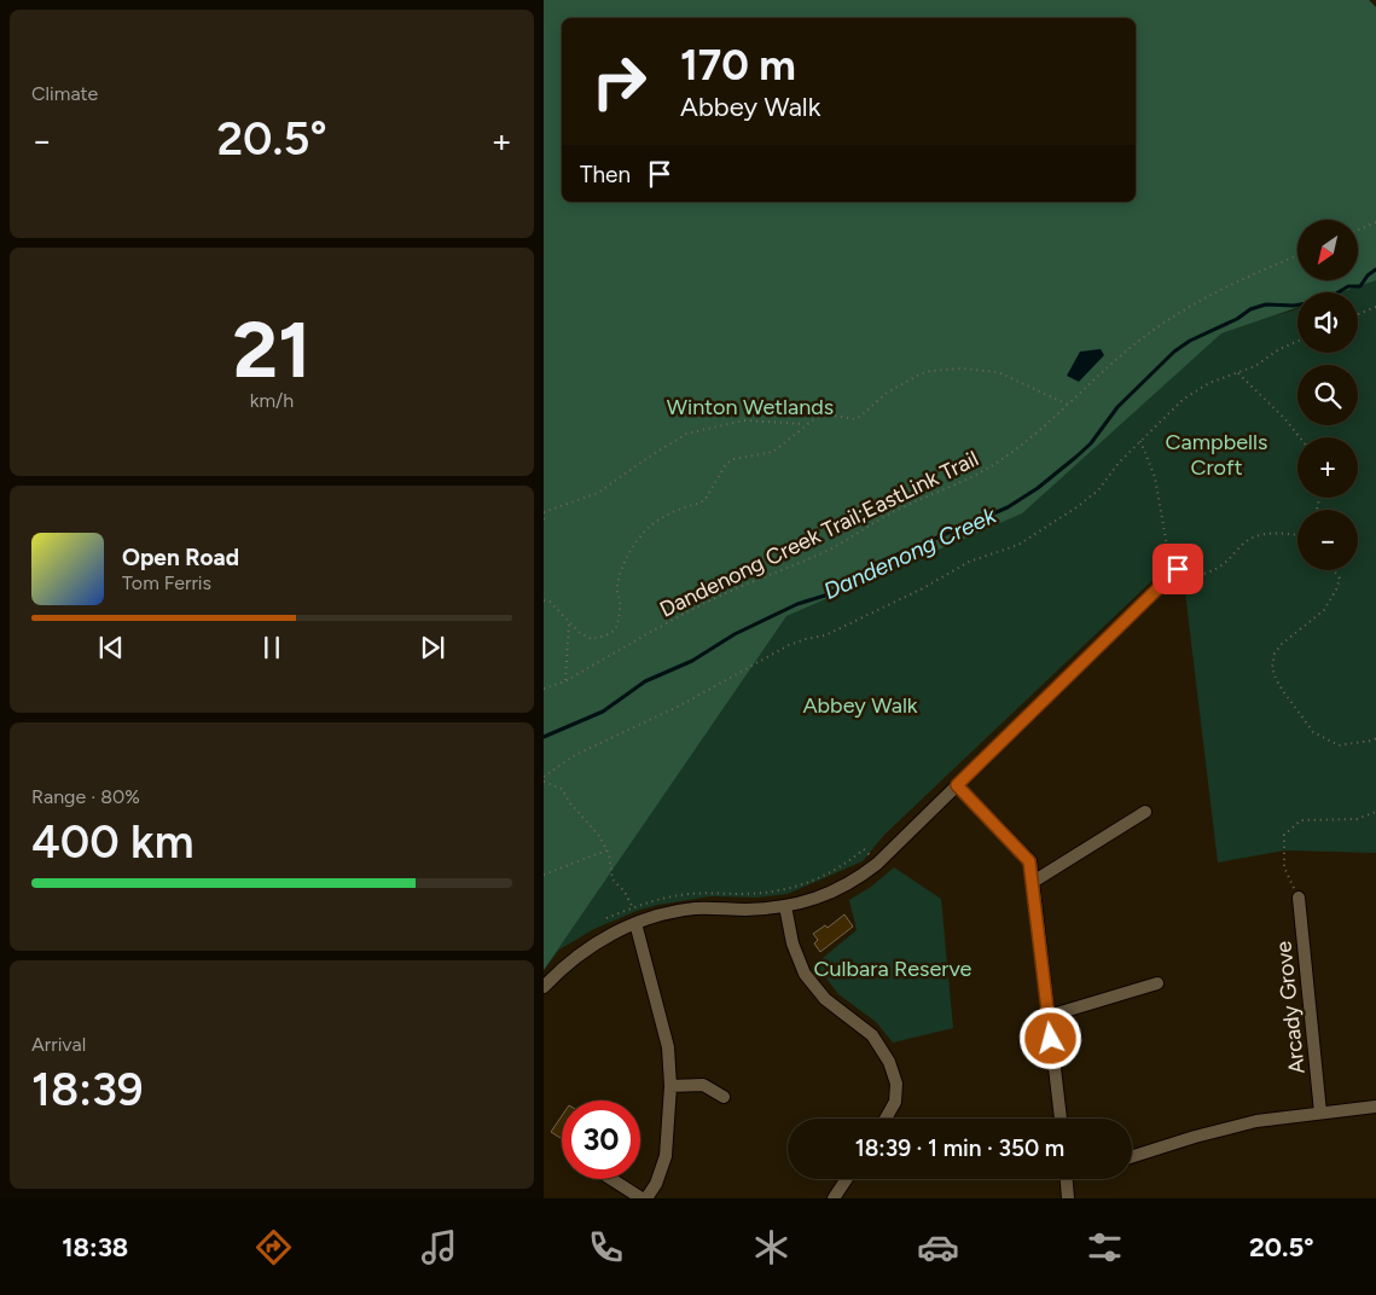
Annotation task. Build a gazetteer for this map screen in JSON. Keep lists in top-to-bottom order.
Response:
{
  "streets": {
    "street": ["Arcady Grove"],
    "path": ["Dandenong Creek Trail;EastLink Trail"]
  },
  "water": ["Dandenong Creek"],
  "parks": [
    "Winton Wetlands",
    "Campbells Croft",
    "Abbey Walk",
    "Culbara Reserve"
  ],
  "north": "bottom left",
  "page": {
    "tile": [
      "Climate",
      ["21", "km/h"],
      ["Range · 80%", "400 km"],
      ["Arrival", "18:39"]
    ],
    "turn": ["170 m", "Abbey Walk"],
    "heat": ["−", "20.5°", "+"],
    "then": "Then",
    "map_buttons": ["+", "−"],
    "song": ["Open Road", "Tom Ferris"],
    "limit": "30",
    "trip": "18:39 · 1 min · 350 m",
    "tabs": ["18:38", "20.5°"]
  }
}
